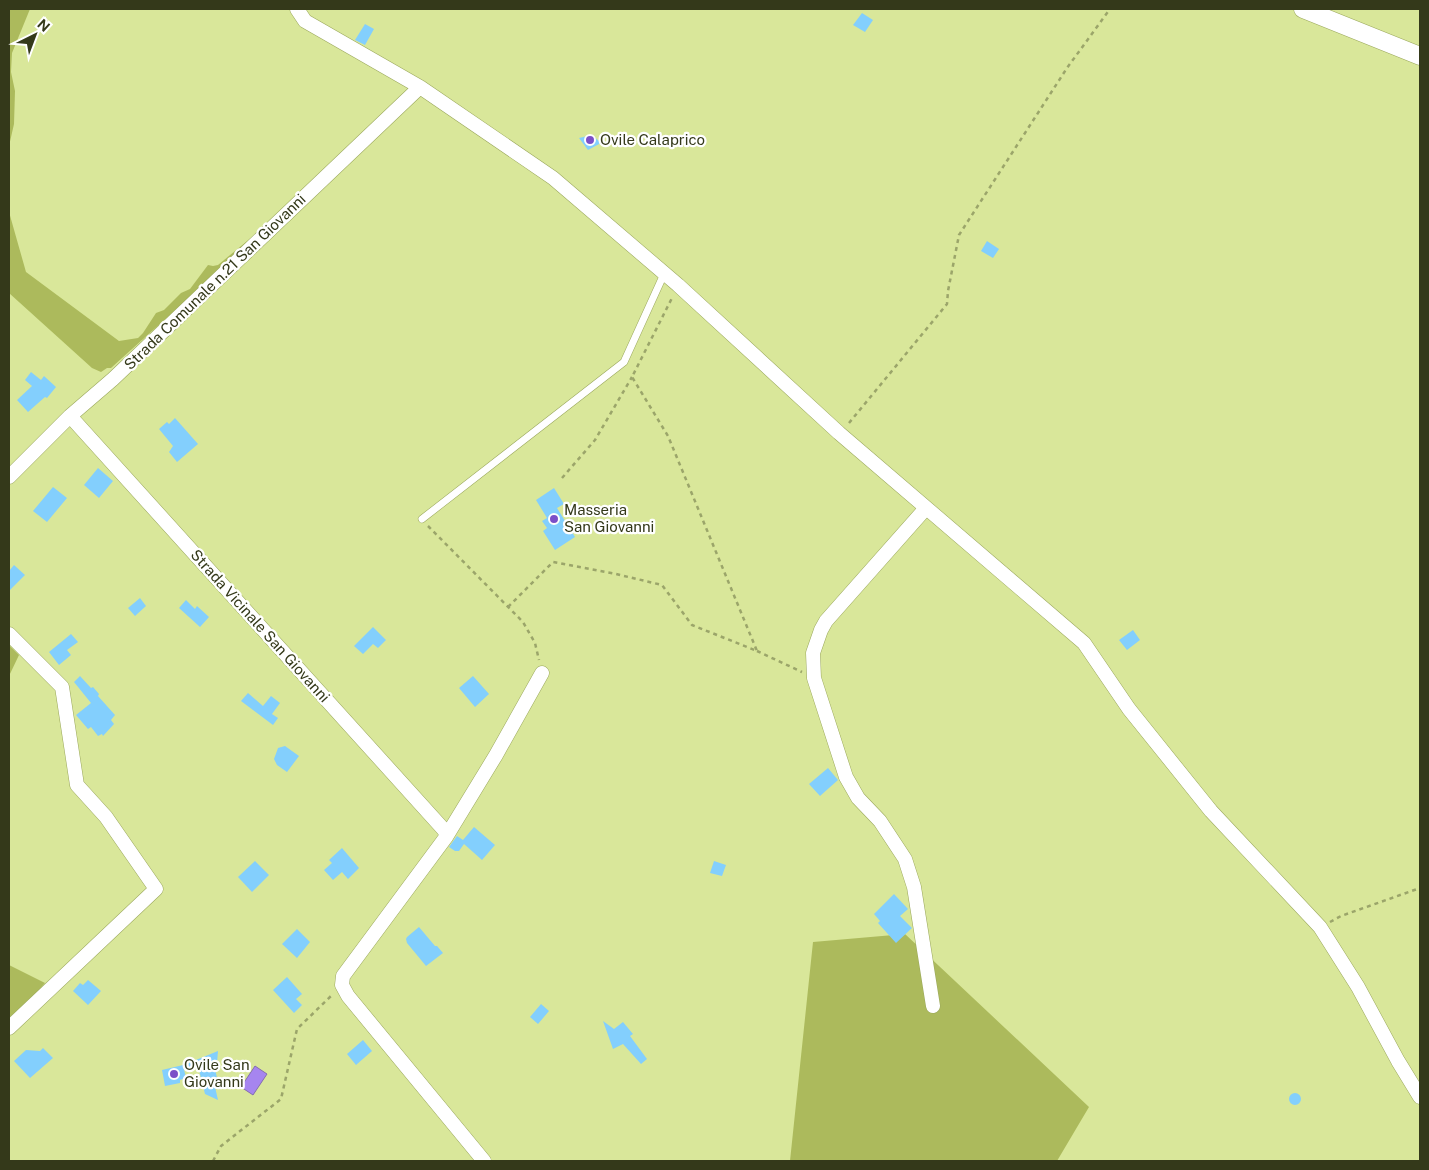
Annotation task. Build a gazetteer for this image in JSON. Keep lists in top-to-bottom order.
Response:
{
  "streets": {
    "street": ["Strada Comunale n.21 San Giovanni", "Strada Vicinale San Giovanni"]
  },
  "crossings": [
    ["Strada Comunale n.21 San Giovanni", "Strada Vicinale San Giovanni"]
  ],
  "places": ["Ovile Calaprico", "Masseria San Giovanni", "Ovile San Giovanni"],
  "north": "top right"
}
